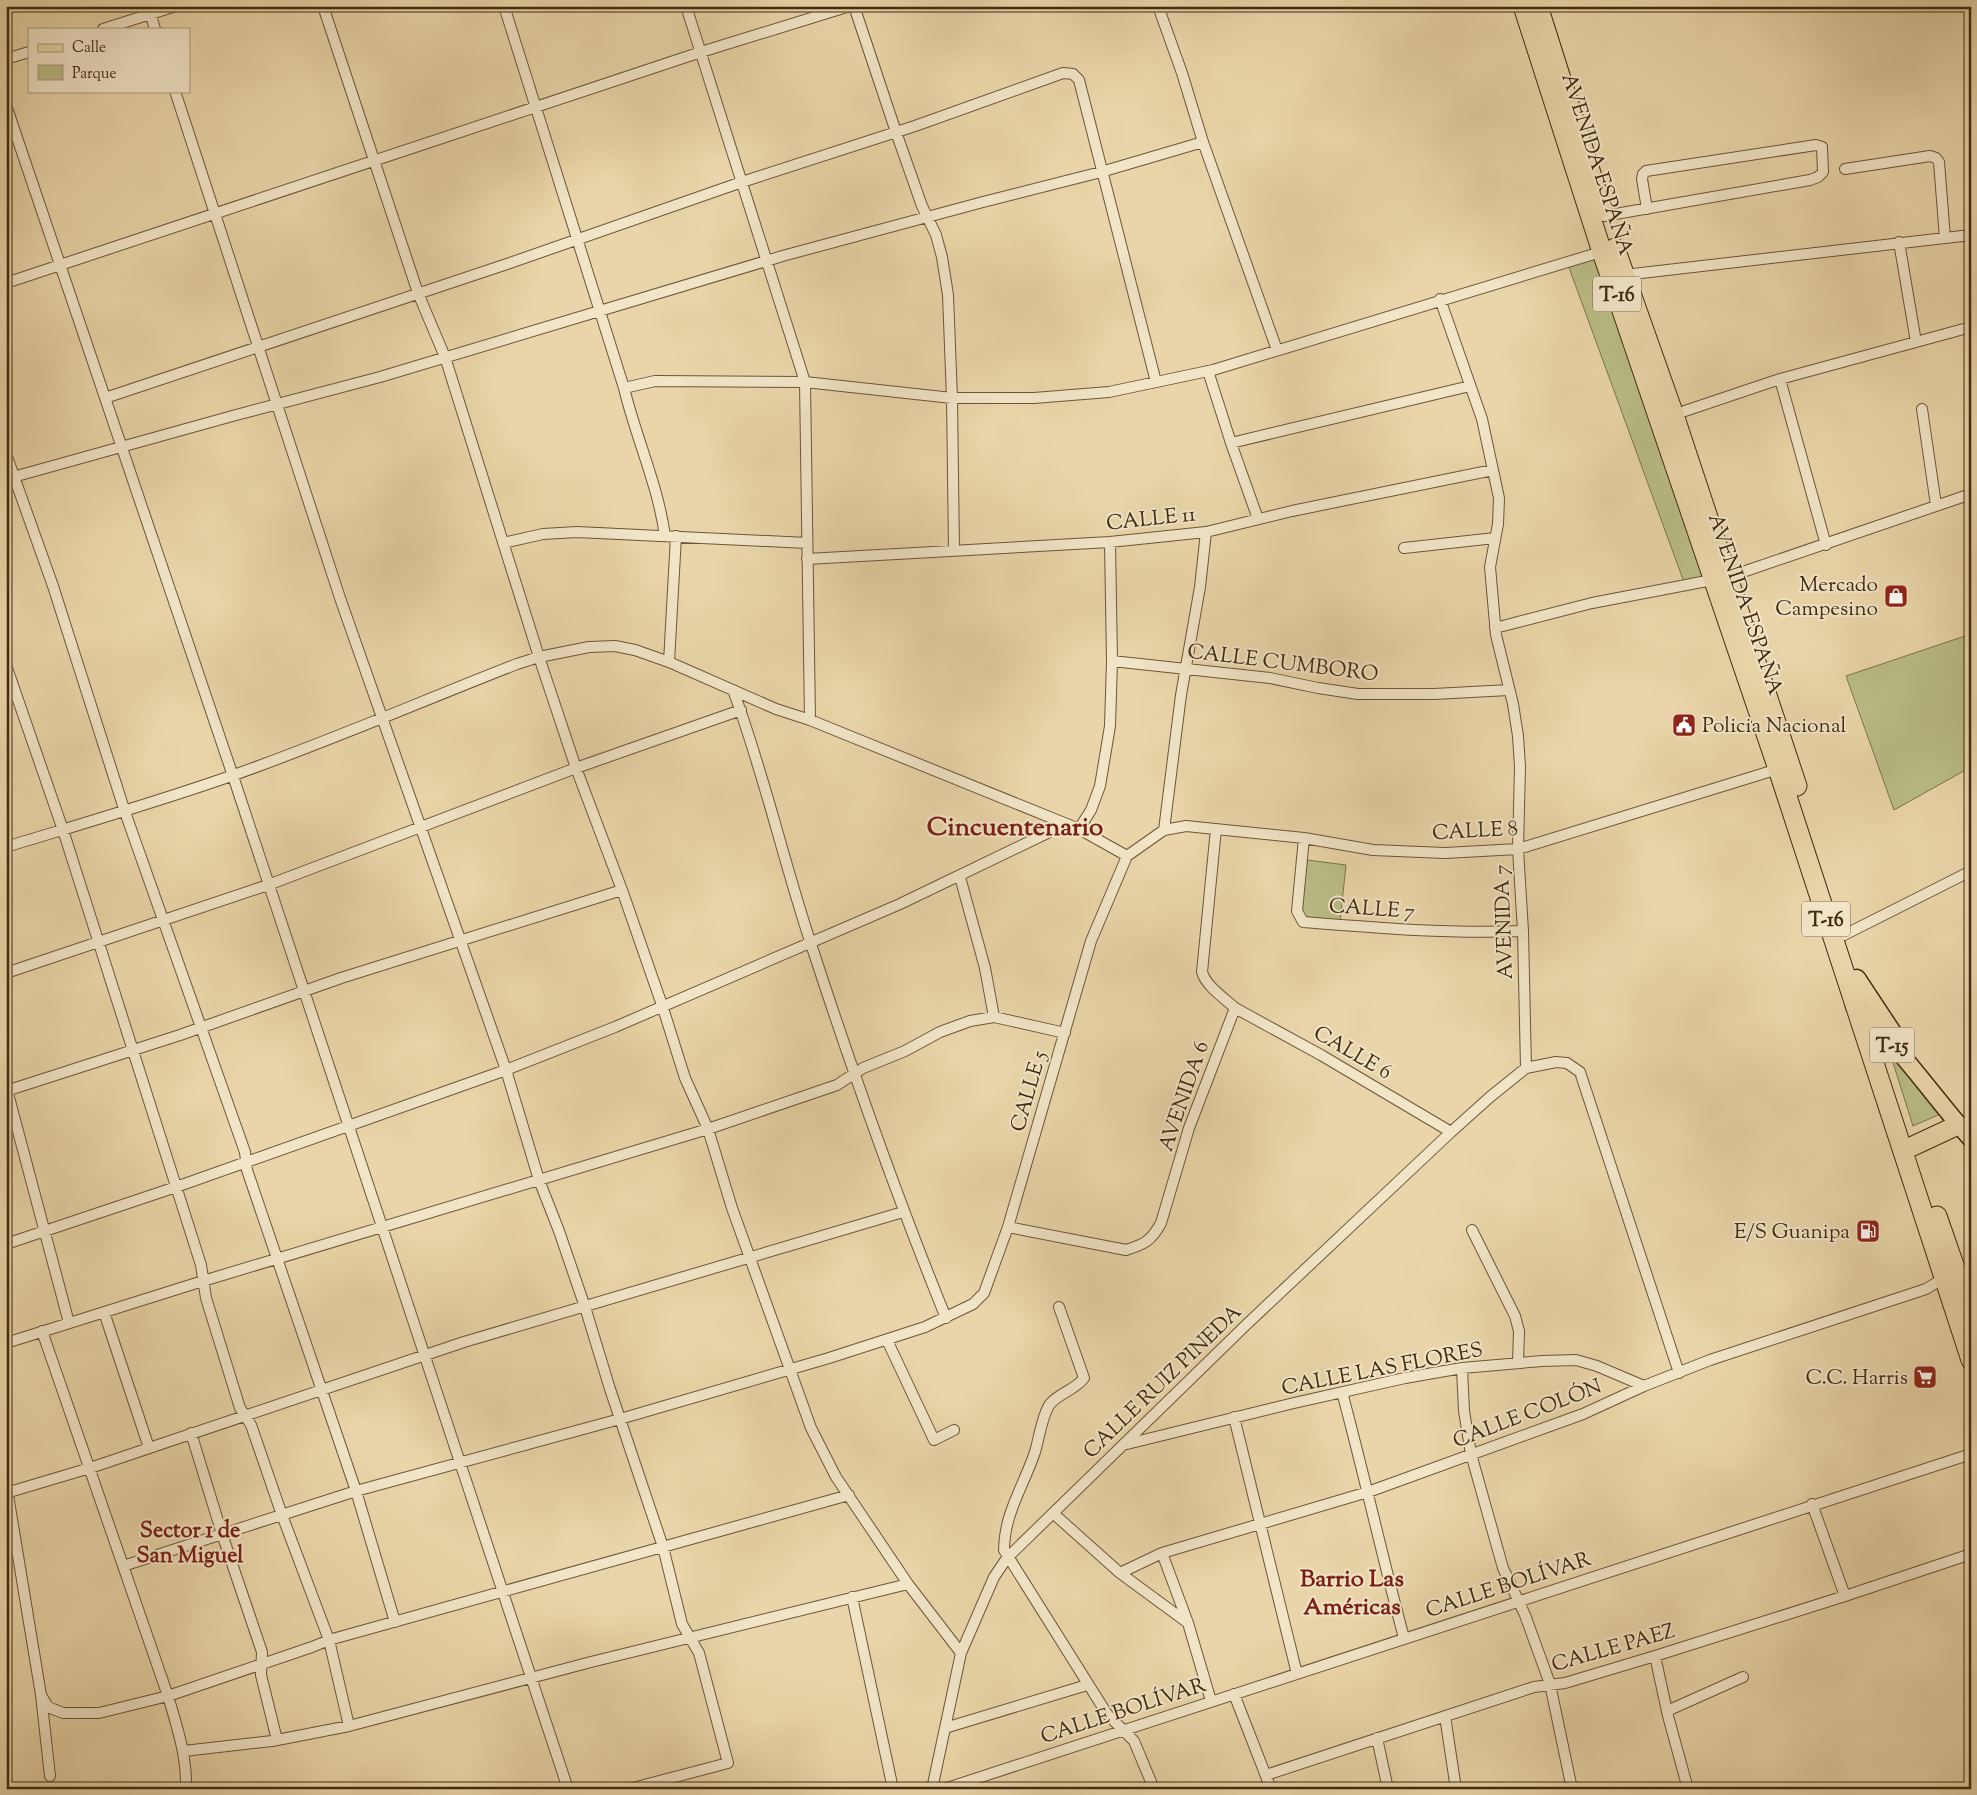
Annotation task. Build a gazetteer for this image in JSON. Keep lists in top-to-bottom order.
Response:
{
  "streets": {
    "highway": ["AVENIDA ESPAÑA", "T-16"],
    "main road": ["T-15"],
    "street": [
      "CALLE 11",
      "CALLE CUMBORO",
      "CALLE 8",
      "CALLE 7",
      "AVENIDA 7",
      "CALLE 6",
      "CALLE 5",
      "AVENIDA 6",
      "CALLE LAS FLORES",
      "CALLE RUIZ PINEDA",
      "CALLE COLÓN",
      "CALLE BOLÍVAR",
      "CALLE PAEZ"
    ]
  },
  "crossings": [
    ["AVENIDA ESPAÑA", "T-16"],
    ["AVENIDA ESPAÑA", "CALLE 8"],
    ["AVENIDA ESPAÑA", "T-15"],
    ["AVENIDA ESPAÑA", "CALLE COLÓN"],
    ["T-16", "T-15"],
    ["CALLE 11", "AVENIDA 7"],
    ["CALLE CUMBORO", "AVENIDA 7"],
    ["CALLE 8", "CALLE 7"],
    ["CALLE 8", "AVENIDA 7"],
    ["CALLE 7", "AVENIDA 7"],
    ["AVENIDA 7", "CALLE RUIZ PINEDA"],
    ["CALLE 6", "AVENIDA 6"],
    ["CALLE 6", "CALLE RUIZ PINEDA"],
    ["CALLE 5", "AVENIDA 6"],
    ["CALLE LAS FLORES", "CALLE RUIZ PINEDA"],
    ["CALLE LAS FLORES", "CALLE COLÓN"]
  ],
  "districts": ["Cincuentenario", "Sector 1 de San Miguel", "Barrio Las Américas"],
  "places": {
    "shop": ["Mercado Campesino"],
    "public building": ["Policia Nacional"],
    "fuel station": ["E/S Guanipa"],
    "supermarket": ["C.C. Harris"]
  },
  "legend": ["Calle", "Parque"]
}
